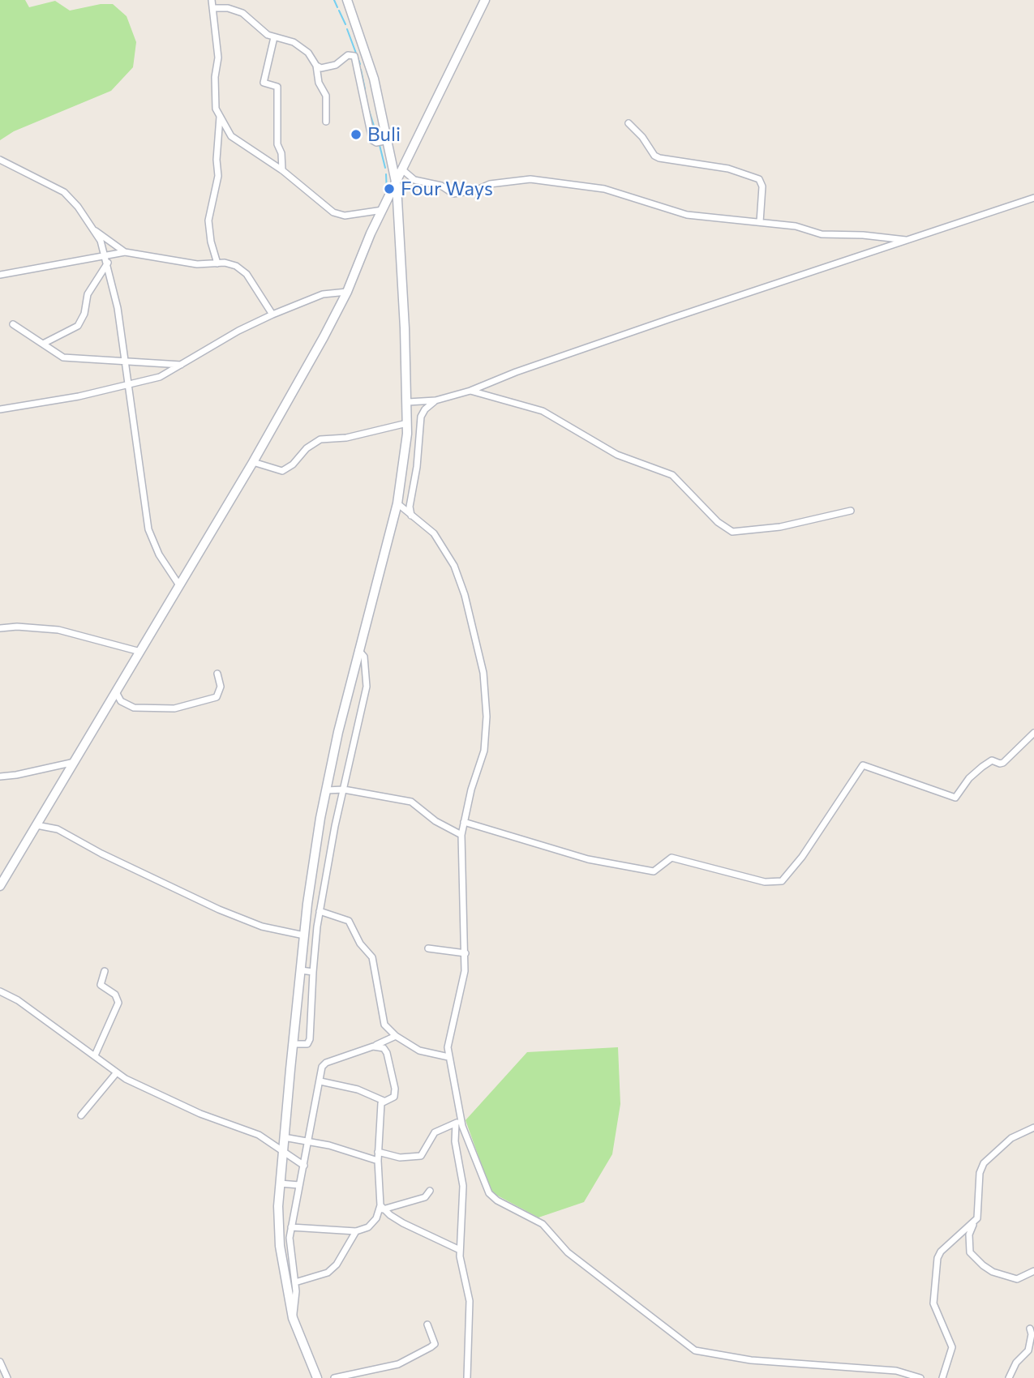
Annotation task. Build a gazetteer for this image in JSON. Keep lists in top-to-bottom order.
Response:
{
  "places": ["Buli", "Four Ways"]
}
